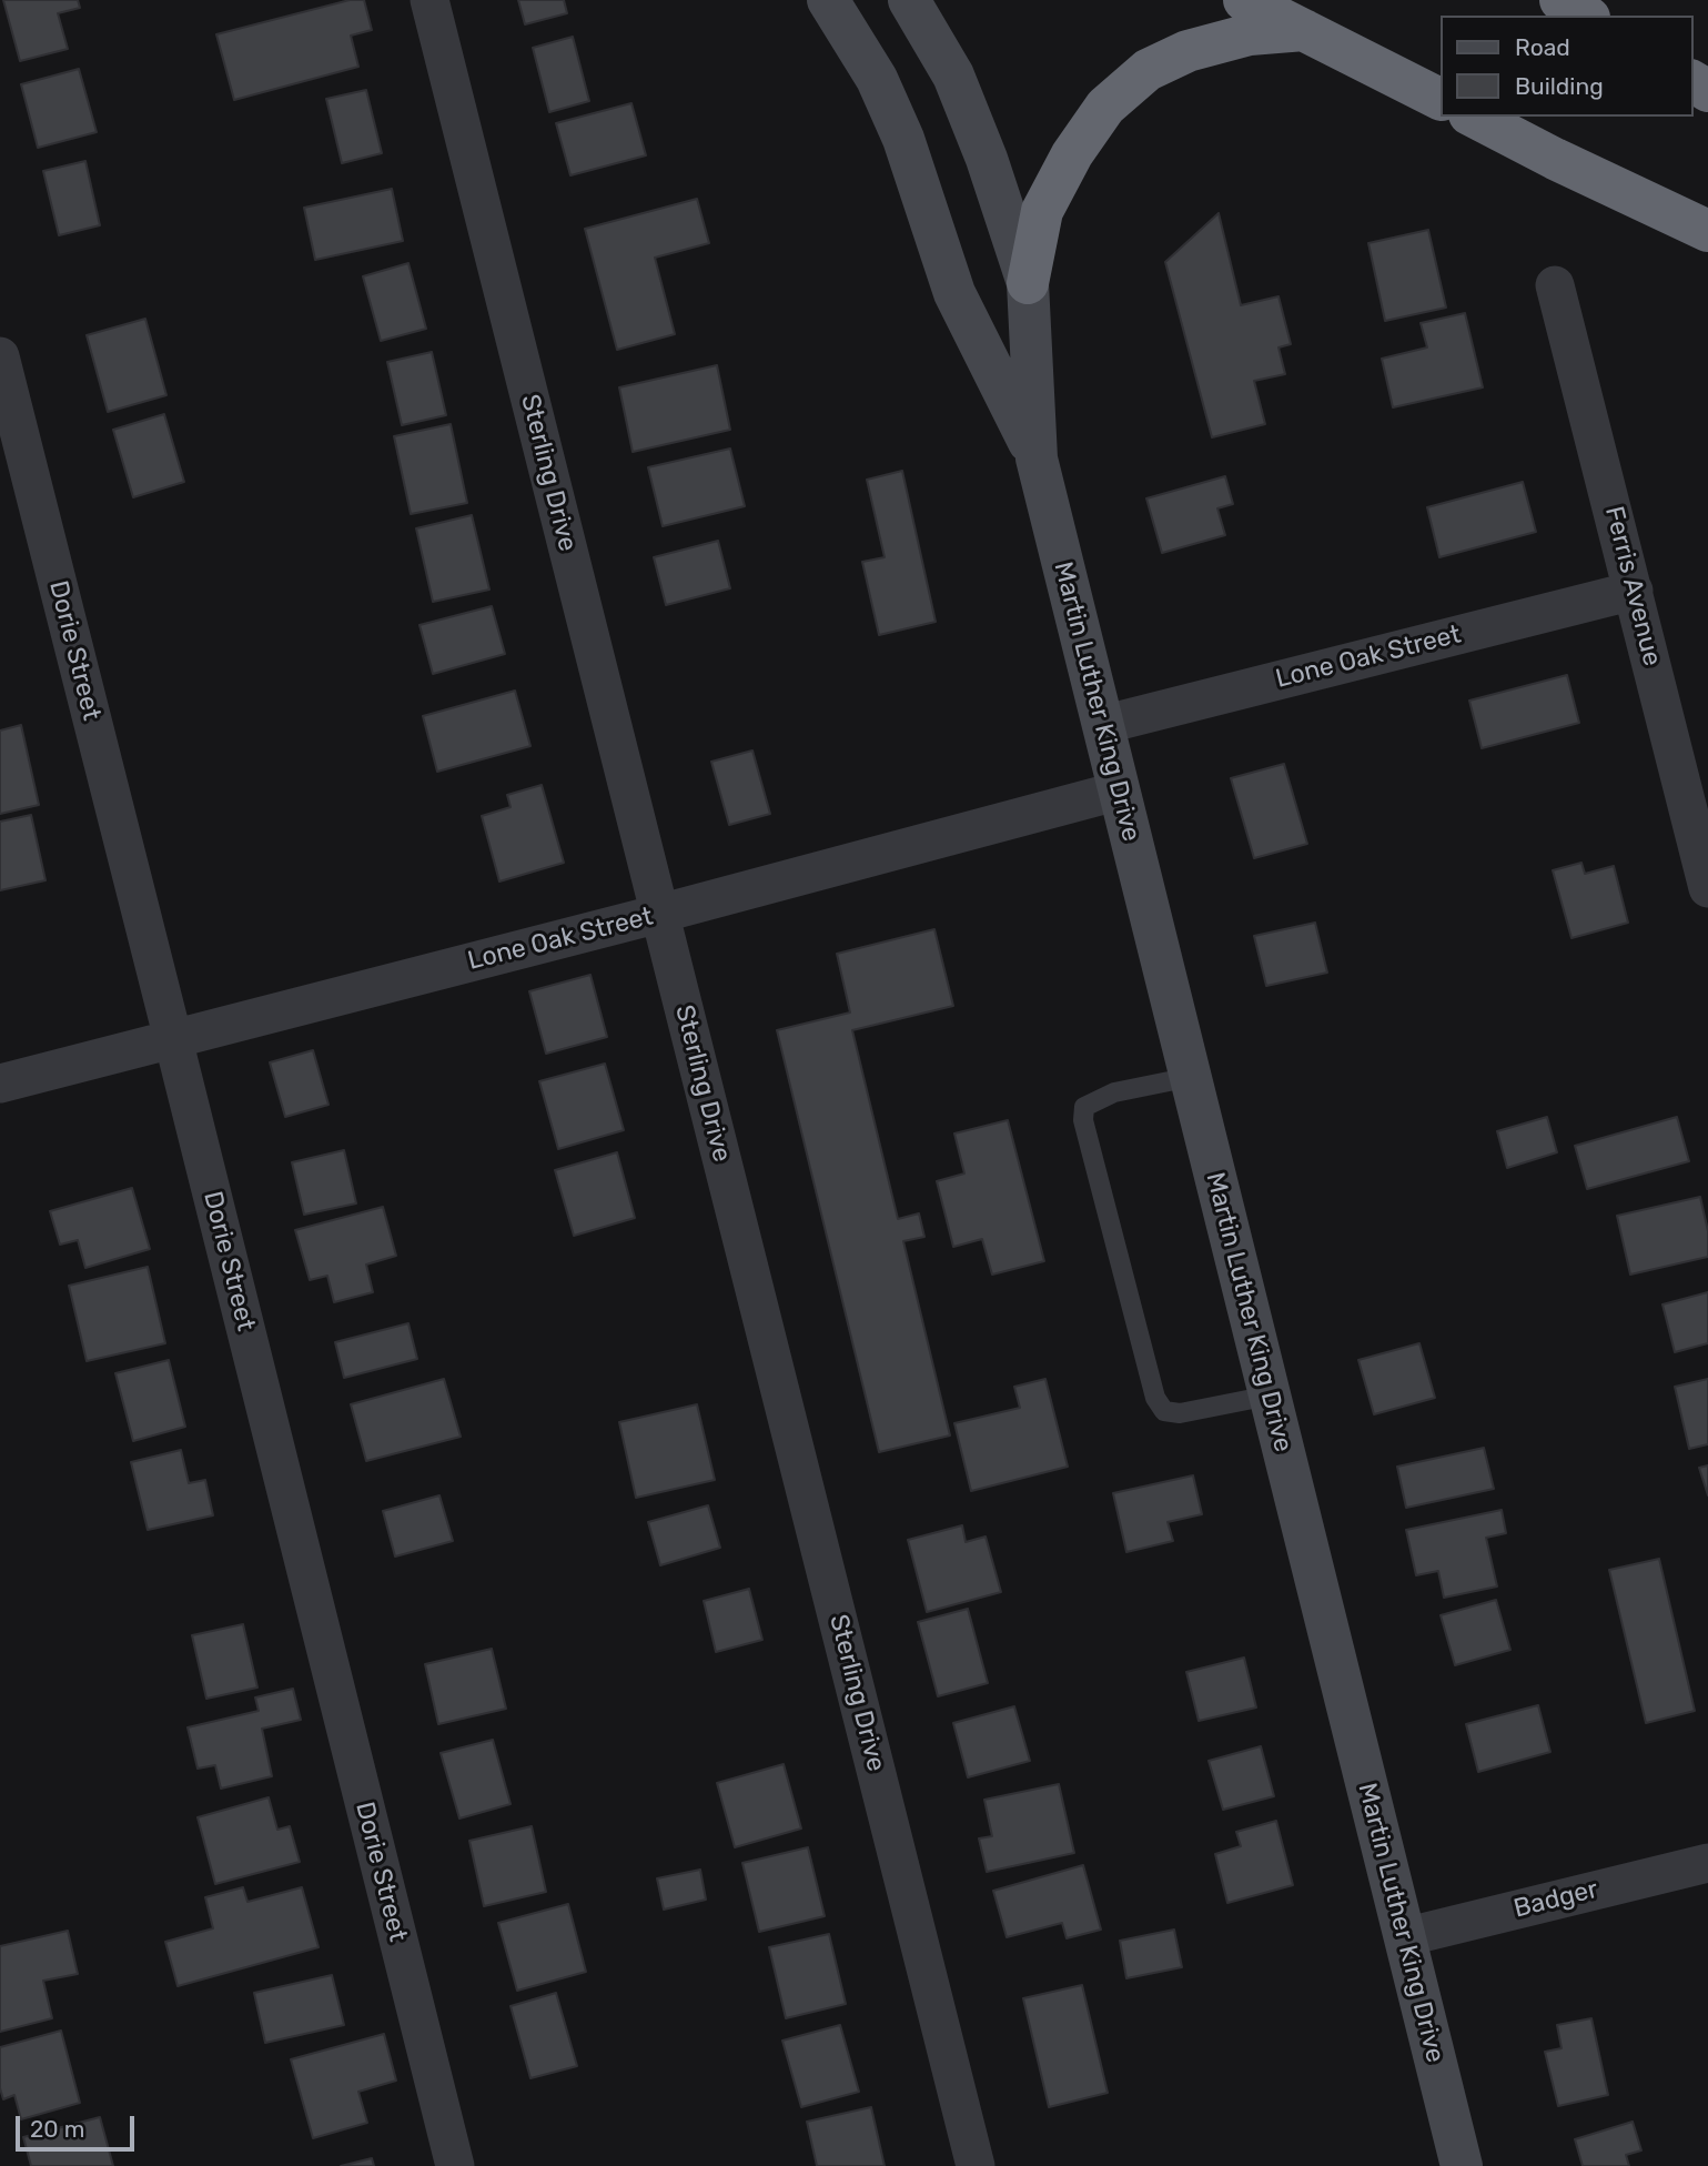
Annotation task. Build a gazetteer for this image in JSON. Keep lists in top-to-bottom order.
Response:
{
  "streets": {
    "main road": ["Martin Luther King Drive"],
    "street": [
      "Sterling Drive",
      "Ferris Avenue",
      "Dorie Street",
      "Lone Oak Street",
      "Badger"
    ]
  },
  "crossings": [
    ["Sterling Drive", "Lone Oak Street"],
    ["Ferris Avenue", "Lone Oak Street"],
    ["Dorie Street", "Lone Oak Street"],
    ["Lone Oak Street", "Martin Luther King Drive"],
    ["Martin Luther King Drive", "Badger"]
  ],
  "legend": ["Road", "Building"],
  "scale_bar": "20 m"
}
